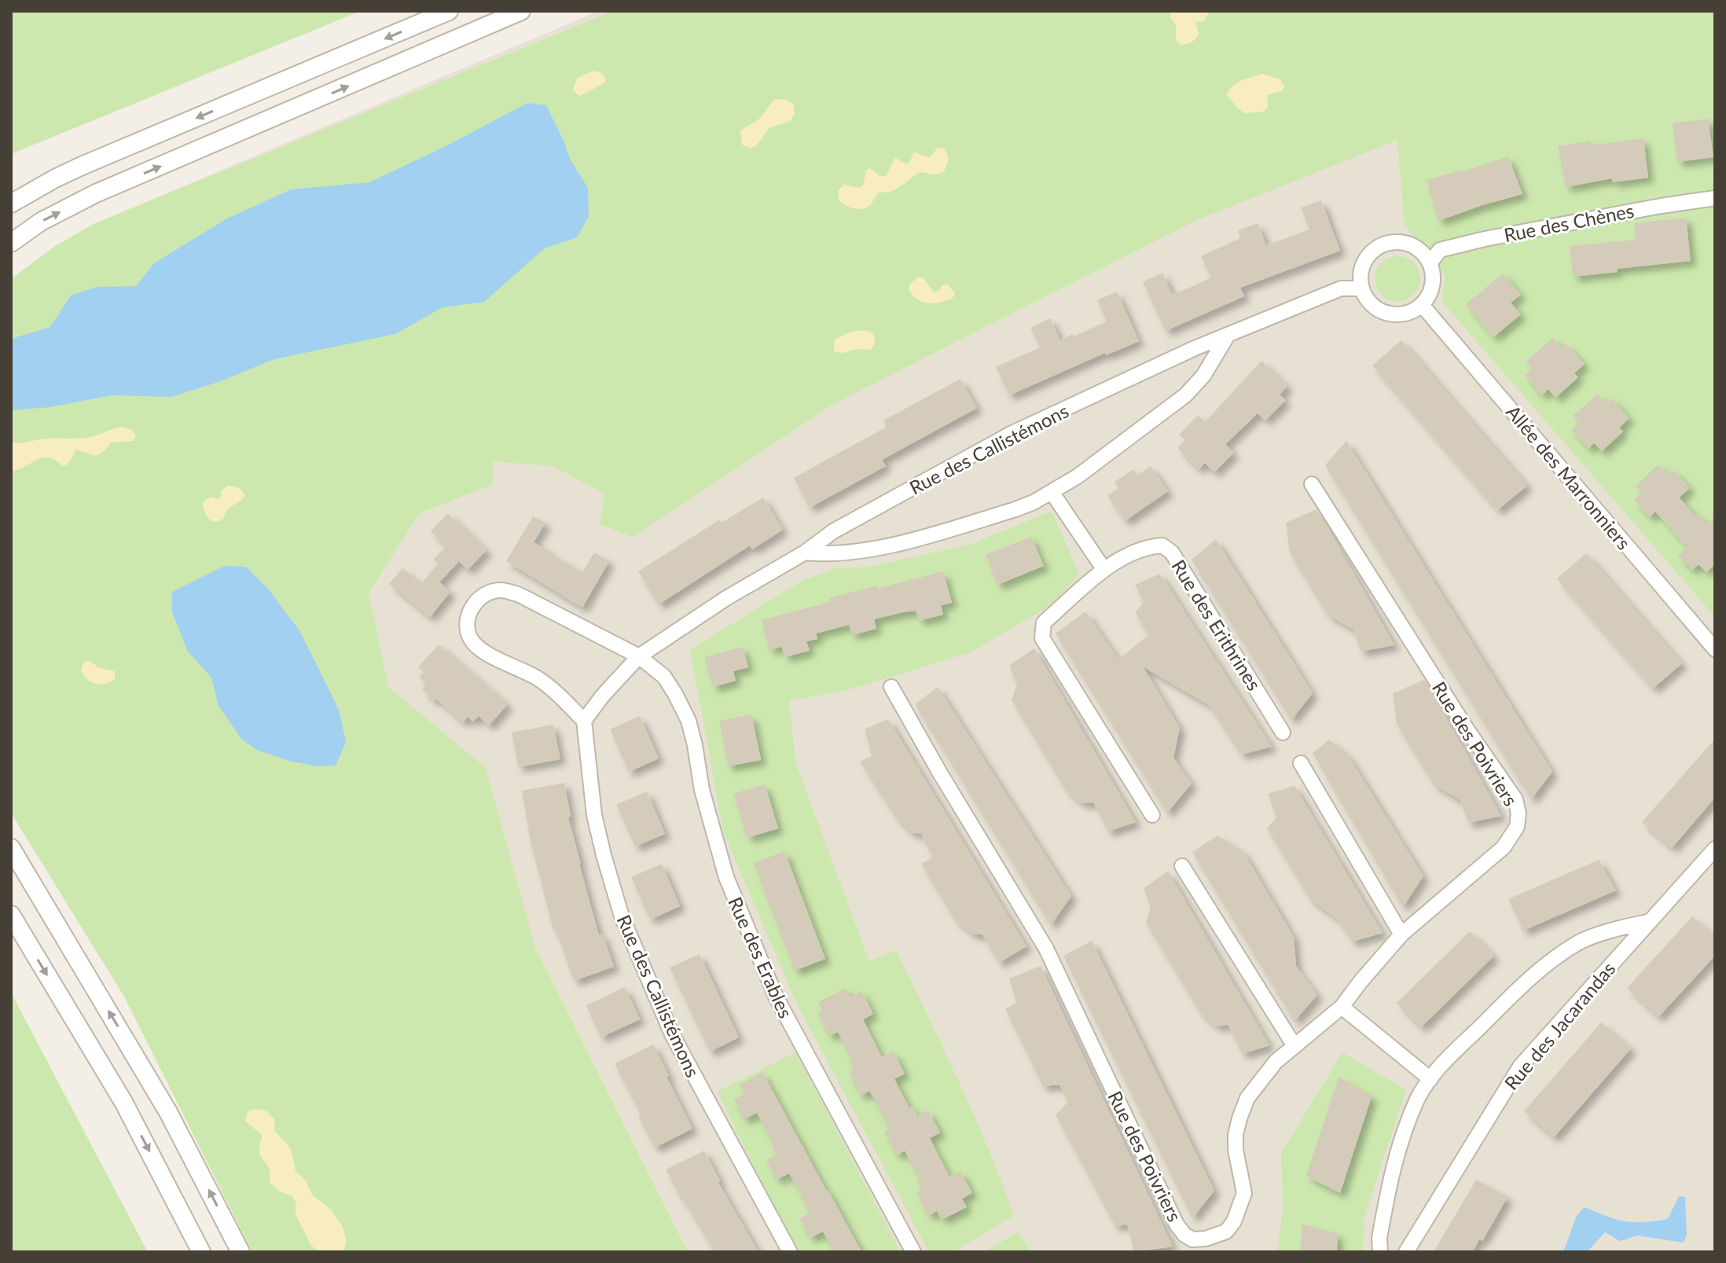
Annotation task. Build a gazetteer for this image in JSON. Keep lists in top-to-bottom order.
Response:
{
  "streets": {
    "street": [
      "Rue des Chènes",
      "Rue des Callistémons",
      "Allée des Marronniers",
      "Rue des Erithrines",
      "Rue des Poivriers",
      "Rue des Erables",
      "Rue des Jacarandas"
    ]
  },
  "crossings": [
    ["Rue des Chènes", "Rue des Callistémons"],
    ["Rue des Chènes", "Allée des Marronniers"],
    ["Rue des Callistémons", "Allée des Marronniers"],
    ["Rue des Callistémons", "Rue des Erables"]
  ]
}
